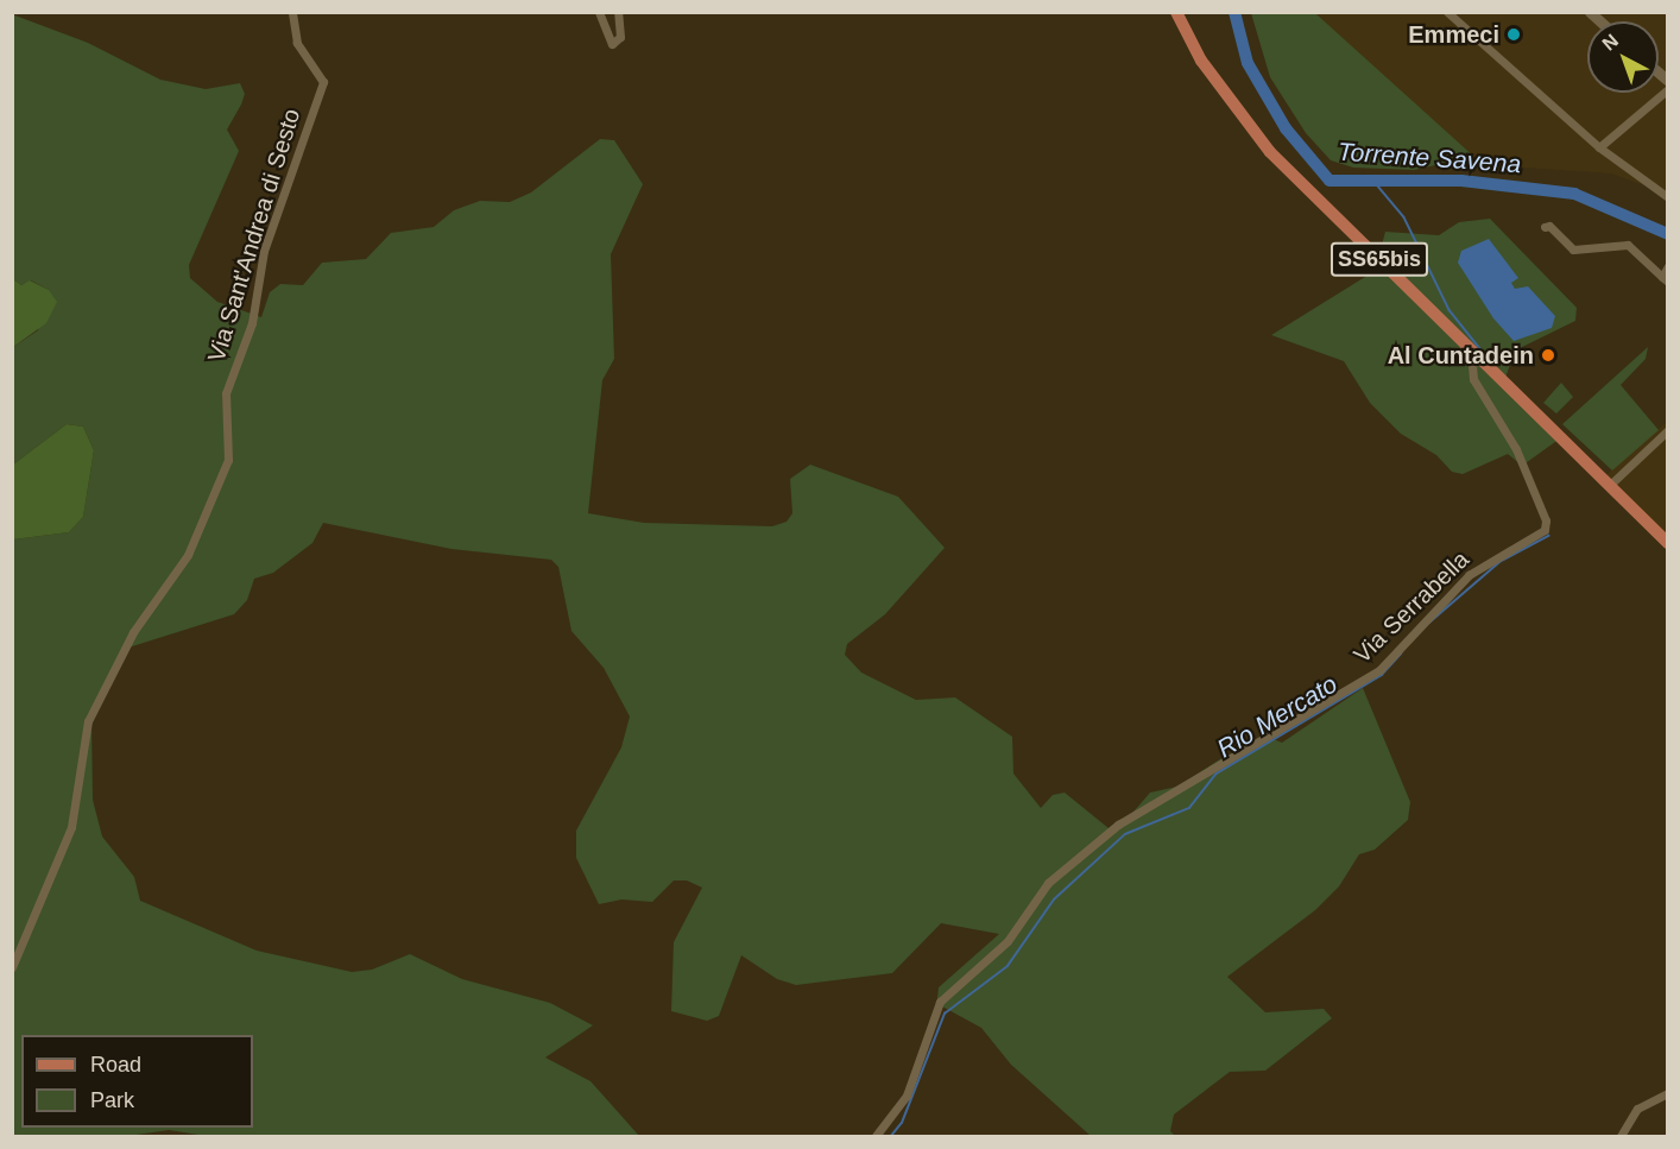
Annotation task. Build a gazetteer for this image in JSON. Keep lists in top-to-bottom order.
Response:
{
  "streets": {
    "main road": ["SS65bis"],
    "street": ["Via Sant'Andrea di Sesto", "Via Serrabella"]
  },
  "crossings": [
    ["SS65bis", "Via Serrabella"]
  ],
  "water": ["Torrente Savena", "Rio Mercato"],
  "places": ["Emmeci", "Al Cuntadein"],
  "legend": ["Road", "Park"],
  "north": "top left"
}
